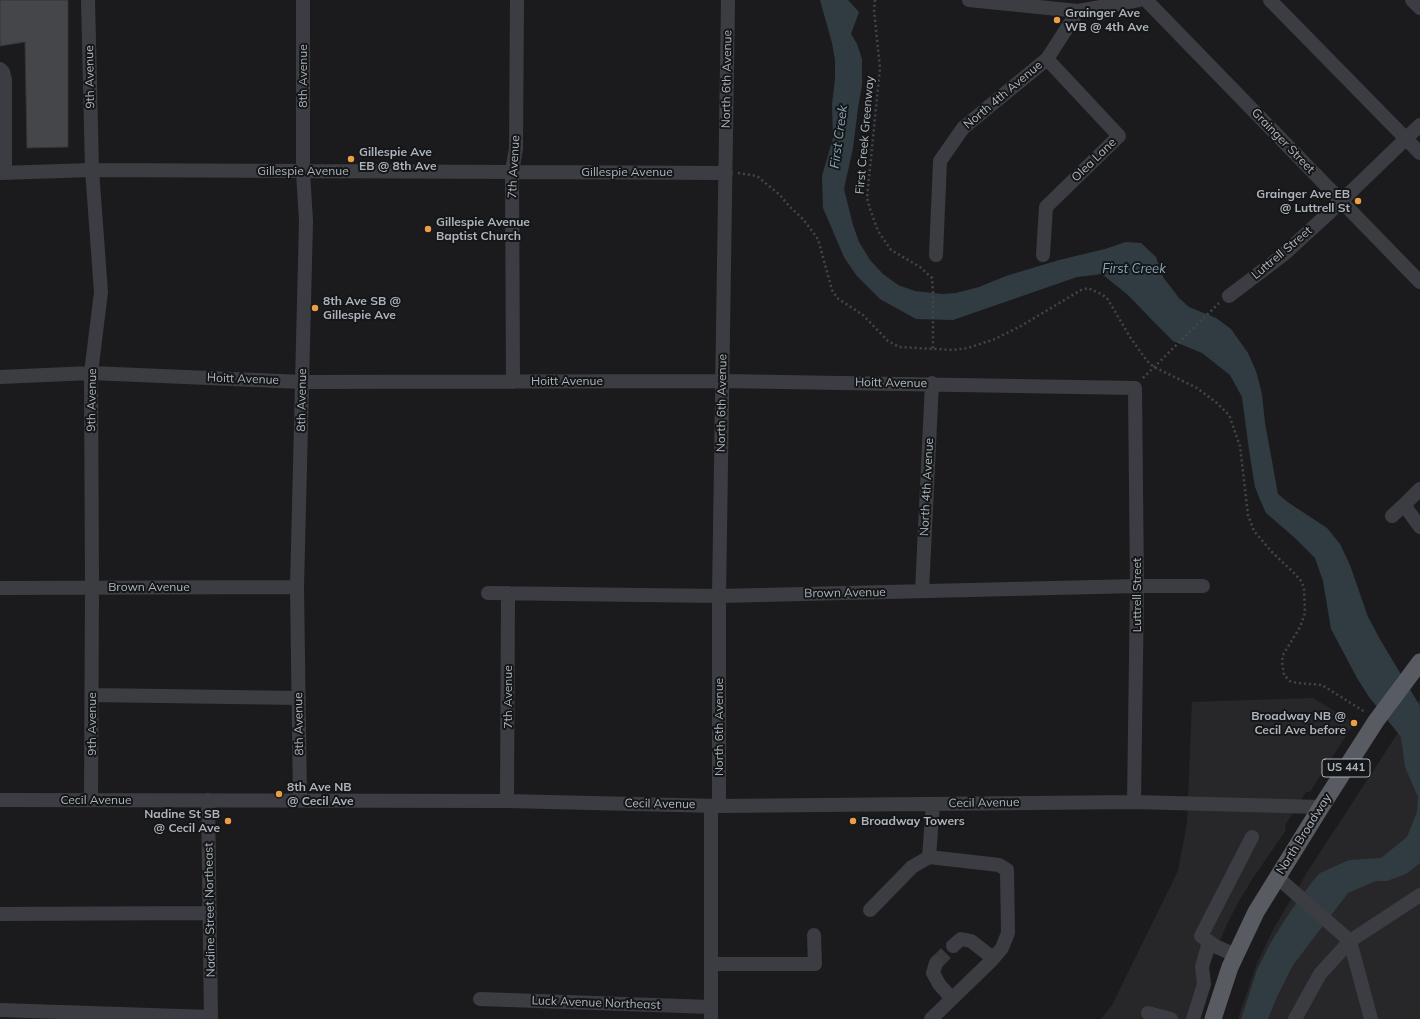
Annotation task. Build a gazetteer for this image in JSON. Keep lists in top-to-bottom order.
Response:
{
  "streets": {
    "main road": ["US 441", "North Broadway"],
    "street": [
      "8th Avenue",
      "9th Avenue",
      "North 6th Avenue",
      "North 4th Avenue",
      "Grainger Street",
      "Olea Lane",
      "7th Avenue",
      "Gillespie Avenue",
      "Luttrell Street",
      "Hoitt Avenue",
      "Brown Avenue",
      "Cecil Avenue",
      "Nadine Street Northeast",
      "Luck Avenue Northeast"
    ],
    "path": ["First Creek Greenway"]
  },
  "crossings": [
    ["8th Avenue", "Gillespie Avenue"],
    ["8th Avenue", "Hoitt Avenue"],
    ["8th Avenue", "Brown Avenue"],
    ["8th Avenue", "Cecil Avenue"],
    ["9th Avenue", "Gillespie Avenue"],
    ["9th Avenue", "Hoitt Avenue"],
    ["9th Avenue", "Brown Avenue"],
    ["9th Avenue", "Cecil Avenue"],
    ["North 6th Avenue", "Gillespie Avenue"],
    ["North 6th Avenue", "Hoitt Avenue"],
    ["North 6th Avenue", "Brown Avenue"],
    ["North 6th Avenue", "Cecil Avenue"],
    ["North 6th Avenue", "Luck Avenue Northeast"],
    ["North 4th Avenue", "Olea Lane"],
    ["North 4th Avenue", "Hoitt Avenue"],
    ["North 4th Avenue", "Brown Avenue"],
    ["Grainger Street", "Luttrell Street"],
    ["7th Avenue", "Gillespie Avenue"],
    ["7th Avenue", "Hoitt Avenue"],
    ["7th Avenue", "Brown Avenue"],
    ["7th Avenue", "Cecil Avenue"],
    ["Luttrell Street", "Hoitt Avenue"],
    ["Luttrell Street", "Brown Avenue"],
    ["Luttrell Street", "Cecil Avenue"],
    ["Cecil Avenue", "North Broadway"],
    ["Cecil Avenue", "Nadine Street Northeast"]
  ],
  "water": ["First Creek"],
  "places": [
    "Grainger Ave WB @ 4th Ave",
    "Gillespie Ave EB @ 8th Ave",
    "Grainger Ave EB @ Luttrell St",
    "Gillespie Avenue Baptist Church",
    "8th Ave SB @ Gillespie Ave",
    "Broadway NB @ Cecil Ave before",
    "8th Ave NB @ Cecil Ave",
    "Nadine St SB @ Cecil Ave",
    "Broadway Towers"
  ]
}
